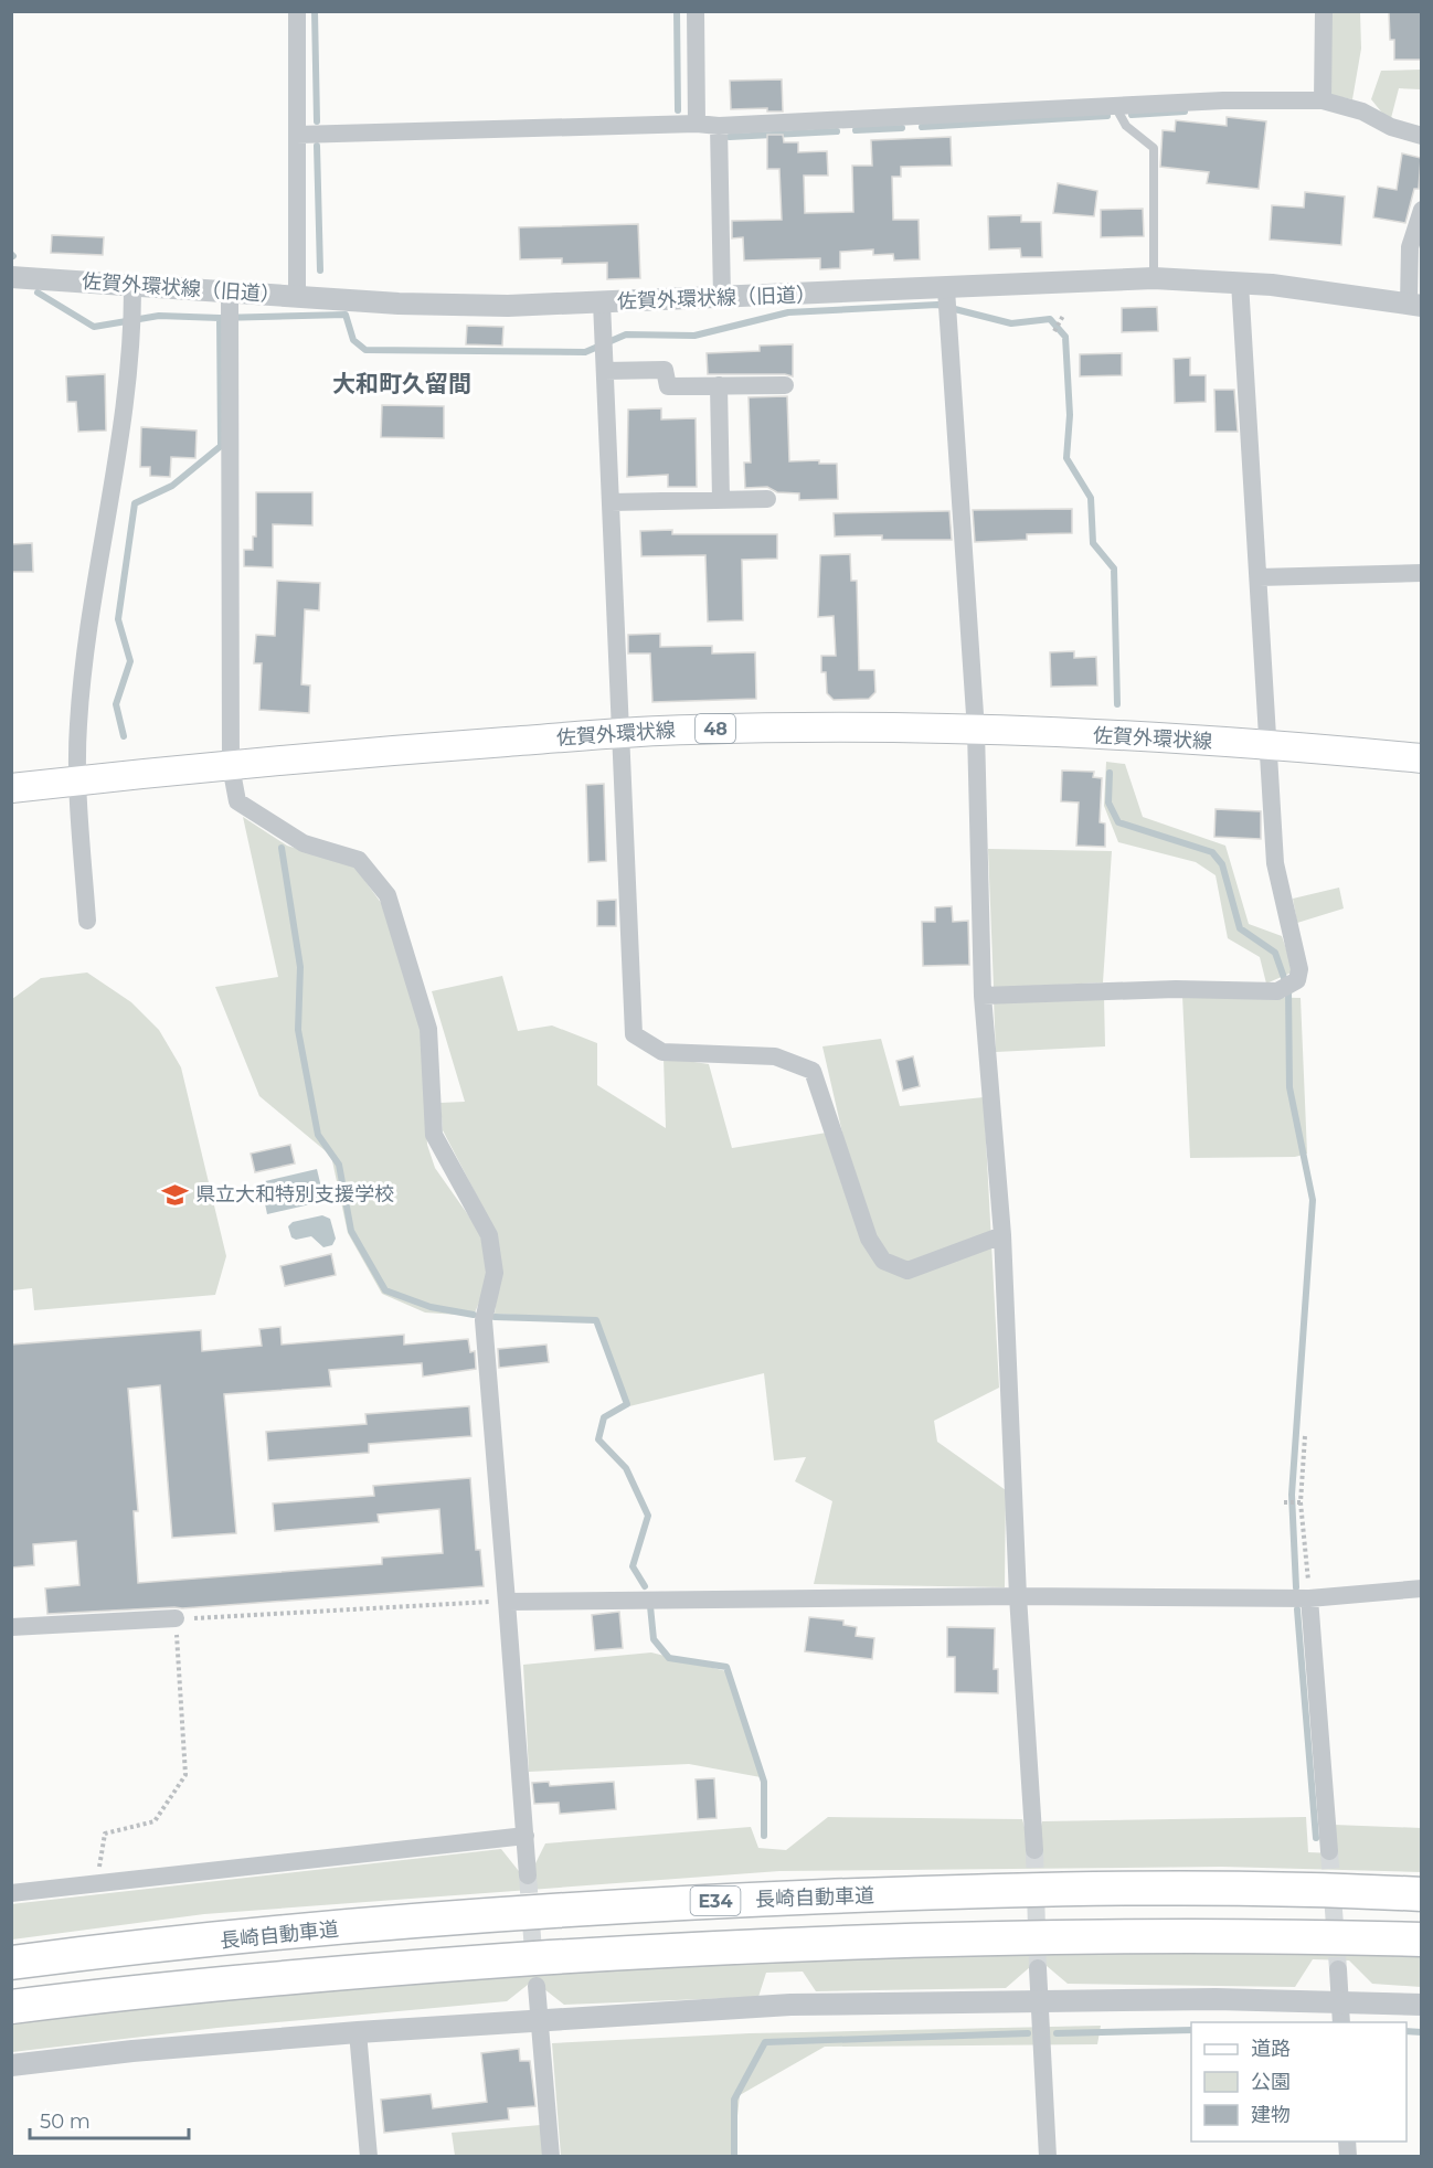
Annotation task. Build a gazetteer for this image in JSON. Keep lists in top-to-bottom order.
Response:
{
  "streets": {
    "highway": ["長崎自動車道", "E34"],
    "main road": ["48", "佐賀外環状線"],
    "street": ["佐賀外環状線（旧道）"]
  },
  "districts": ["大和町久留間"],
  "places": {
    "school or university": ["県立大和特別支援学校"]
  },
  "legend": ["道路", "公園", "建物"],
  "scale_bar": "50 m"
}
